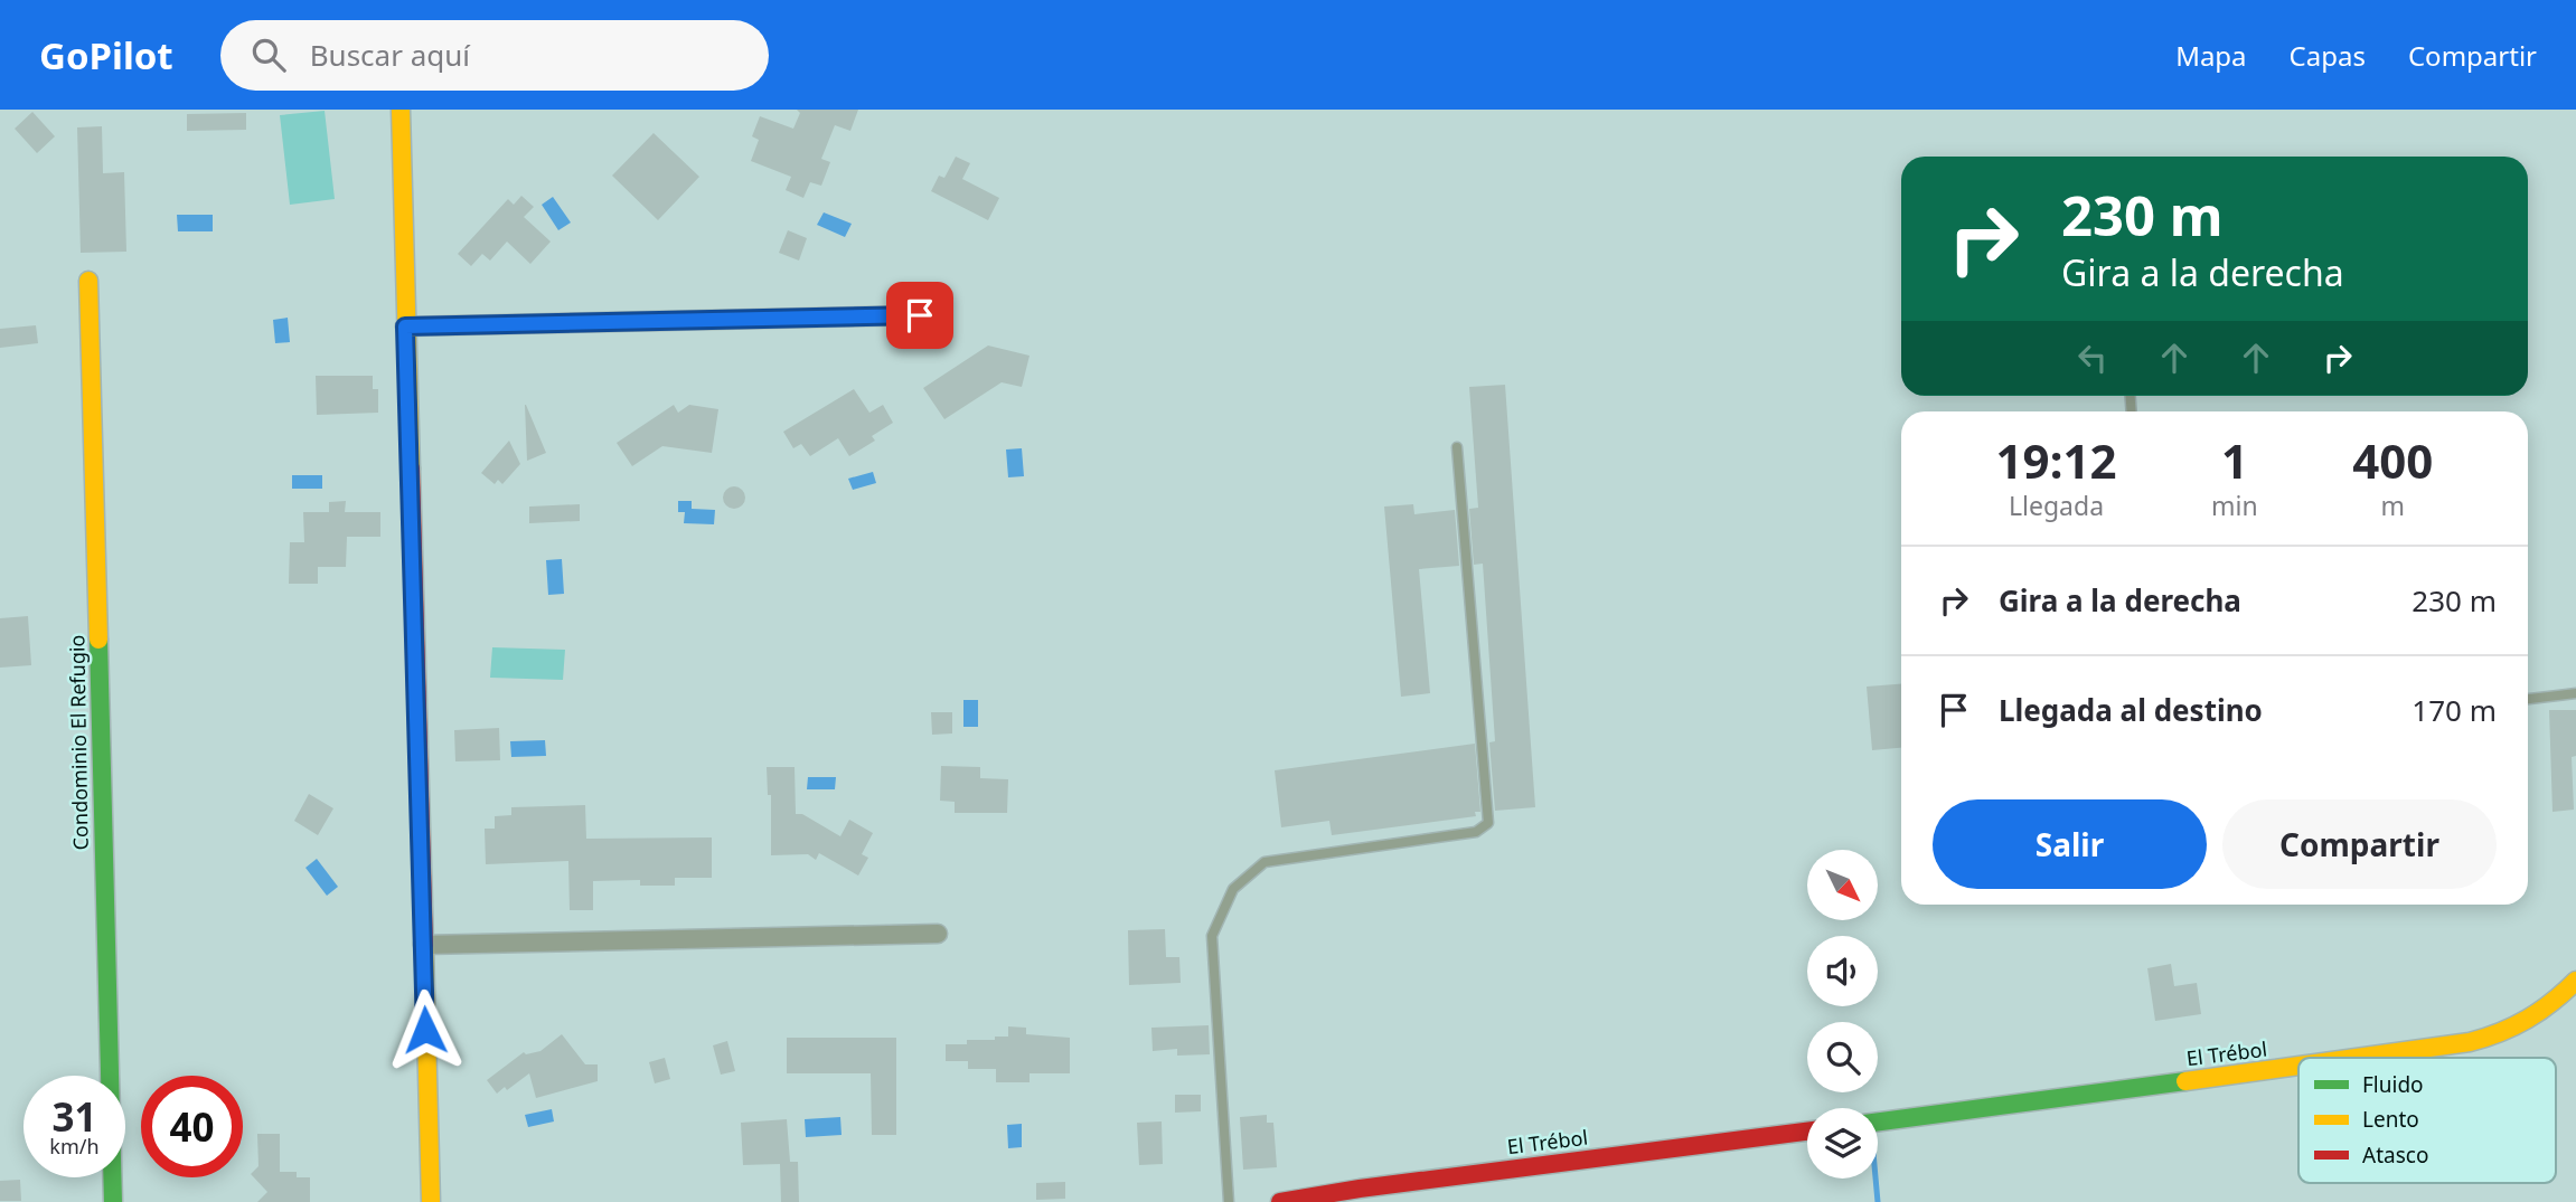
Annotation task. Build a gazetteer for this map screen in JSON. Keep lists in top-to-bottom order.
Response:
{
  "streets": {
    "street": ["Condominio El Refugio", "El Trébol"]
  },
  "legend": ["Fluido", "Lento", "Atasco"],
  "north": "bottom right",
  "page": {
    "header": "GoPilot",
    "search": "Buscar aquí",
    "nav": ["Mapa", "Capas", "Compartir"],
    "turn": ["230 m", "Gira a la derecha"],
    "eta": [
      "19:12",
      "Llegada",
      "1",
      "min",
      "400",
      "m"
    ],
    "list": [
      {
        "name": "Gira a la derecha",
        "value": "230 m"
      },
      {
        "name": "Llegada al destino",
        "value": "170 m"
      }
    ],
    "buttons": ["Salir", "Compartir"],
    "speed": "31 km/h",
    "limit": "40"
  }
}
